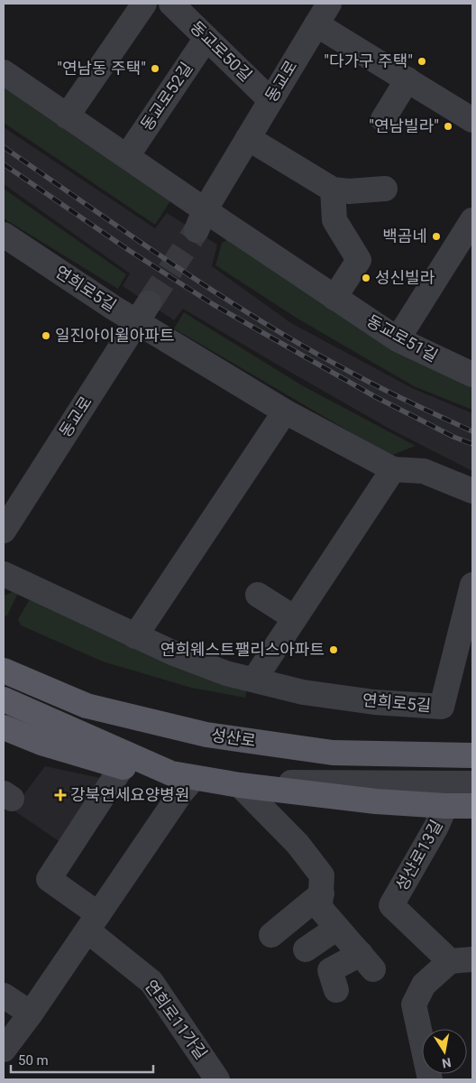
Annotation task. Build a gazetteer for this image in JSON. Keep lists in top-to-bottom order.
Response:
{
  "streets": {
    "main road": ["성산로"],
    "street": [
      "동교로50길",
      "동교로",
      "동교로52길",
      "연희로5길",
      "동교로51길",
      "성산로13길",
      "연희로11가길"
    ]
  },
  "crossings": [
    ["동교로50길", "동교로"],
    ["동교로50길", "동교로52길"],
    ["동교로", "연희로5길"],
    ["동교로", "동교로51길"]
  ],
  "places": {
    "other": [
      "\"다가구 주택\"",
      "\"연남동 주택\"",
      "\"연남빌라\"",
      "백곰네",
      "성신빌라",
      "일진아이윌아파트",
      "연희웨스트팰리스아파트"
    ],
    "health": ["강북연세요양병원"]
  },
  "scale_bar": "50 m",
  "north": "bottom"
}
